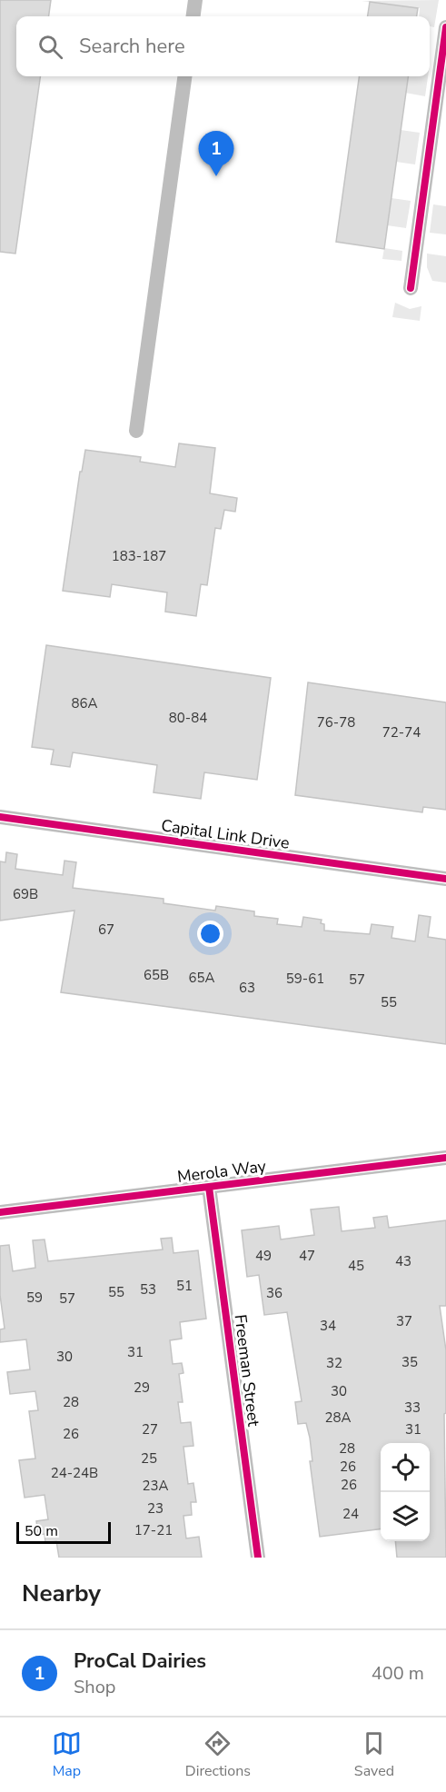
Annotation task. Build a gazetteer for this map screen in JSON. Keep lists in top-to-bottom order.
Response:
{
  "streets": {
    "street": ["Capital Link Drive", "Merola Way", "Freeman Street"]
  },
  "crossings": [
    ["Merola Way", "Freeman Street"]
  ],
  "house_numbers": [
    "183-187",
    "86A",
    "80-84",
    "76-78",
    "72-74",
    "69B",
    "67",
    "65B",
    "65A",
    "59-61",
    "57",
    "63",
    "55",
    "49",
    "47",
    "43",
    "45",
    "51",
    "53",
    "55",
    "36",
    "59",
    "57",
    "37",
    "34",
    "31",
    "30",
    "35",
    "32",
    "29",
    "30",
    "28",
    "33",
    "28A",
    "27",
    "31",
    "26",
    "28",
    "25",
    "26",
    "24-24B",
    "26",
    "23A",
    "23",
    "24",
    "17-21"
  ],
  "scale_bar": "50 m",
  "page": {
    "search": "Search here",
    "pins": "1",
    "scale": "50 m",
    "heading": "Nearby",
    "list": [
      {
        "mark": "1",
        "name": "ProCal Dairies",
        "note": "Shop",
        "value": "400 m"
      }
    ],
    "nav": ["Map", "Directions", "Saved"]
  }
}
